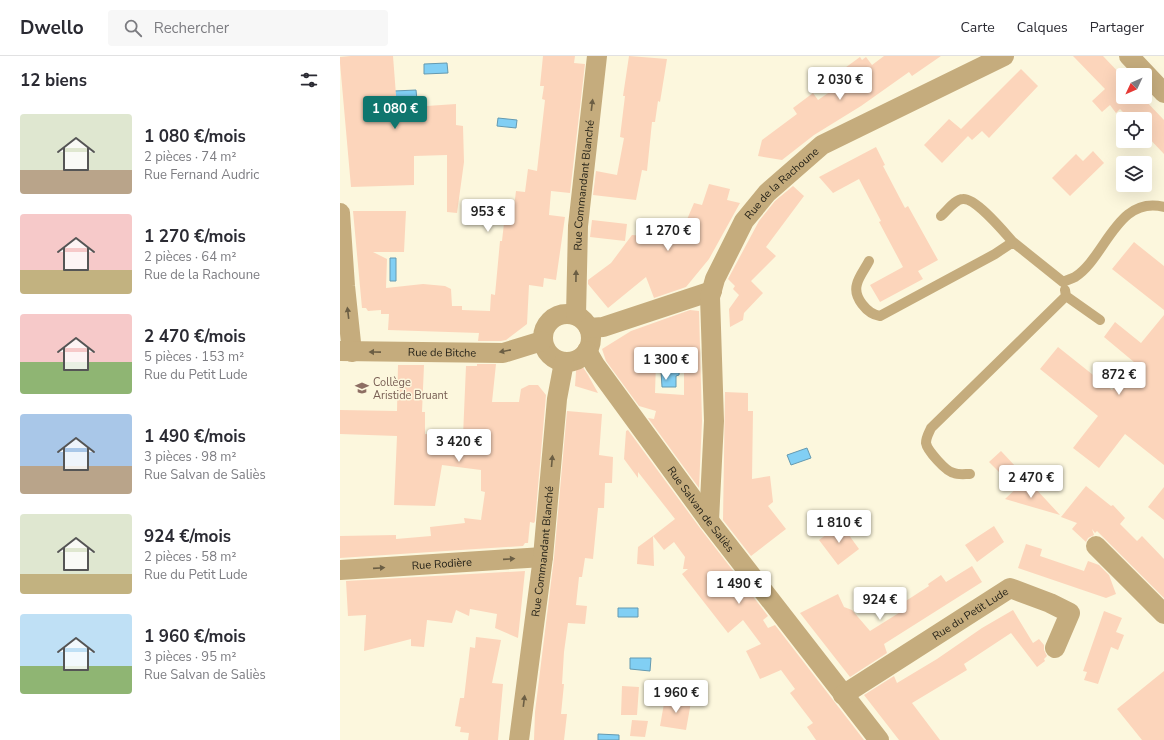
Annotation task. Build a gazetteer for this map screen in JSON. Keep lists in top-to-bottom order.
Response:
{
  "streets": {
    "street": [
      "Rue de la Rachoune",
      "Rue Commandant Blanché",
      "Rue de Bitche",
      "Rue Salvan de Saliès",
      "Rue Rodière",
      "Rue du Petit Lude"
    ]
  },
  "crossings": [
    ["Rue de la Rachoune", "Rue Salvan de Saliès"],
    ["Rue Commandant Blanché", "Rue de Bitche"],
    ["Rue Commandant Blanché", "Rue Salvan de Saliès"],
    ["Rue Commandant Blanché", "Rue Rodière"],
    ["Rue de Bitche", "Rue Salvan de Saliès"],
    ["Rue Salvan de Saliès", "Rue du Petit Lude"]
  ],
  "one_way": ["Rue Commandant Blanché", "Rue de Bitche", "Rue Rodière"],
  "places": {
    "school or university": ["Collège Aristide Bruant"]
  },
  "north": "bottom left",
  "page": {
    "header": "Dwello",
    "search": "Rechercher",
    "nav": ["Carte", "Calques", "Partager"],
    "heading": "12 biens",
    "price": [
      "2 030 €",
      "1 080 €",
      "953 €",
      "1 270 €",
      "1 300 €",
      "872 €",
      "3 420 €",
      "2 470 €",
      "1 810 €",
      "1 490 €",
      "924 €",
      "1 960 €"
    ],
    "list": [
      {
        "name": "1 080 €/mois",
        "note": "2 pièces · 74 m² · Rue Fernand Audric"
      },
      {
        "name": "1 270 €/mois",
        "note": "2 pièces · 64 m² · Rue de la Rachoune"
      },
      {
        "name": "2 470 €/mois",
        "note": "5 pièces · 153 m² · Rue du Petit Lude"
      },
      {
        "name": "1 490 €/mois",
        "note": "3 pièces · 98 m² · Rue Salvan de Saliès"
      },
      {
        "name": "924 €/mois",
        "note": "2 pièces · 58 m² · Rue du Petit Lude"
      },
      {
        "name": "1 960 €/mois",
        "note": "3 pièces · 95 m² · Rue Salvan de Saliès"
      }
    ]
  }
}
